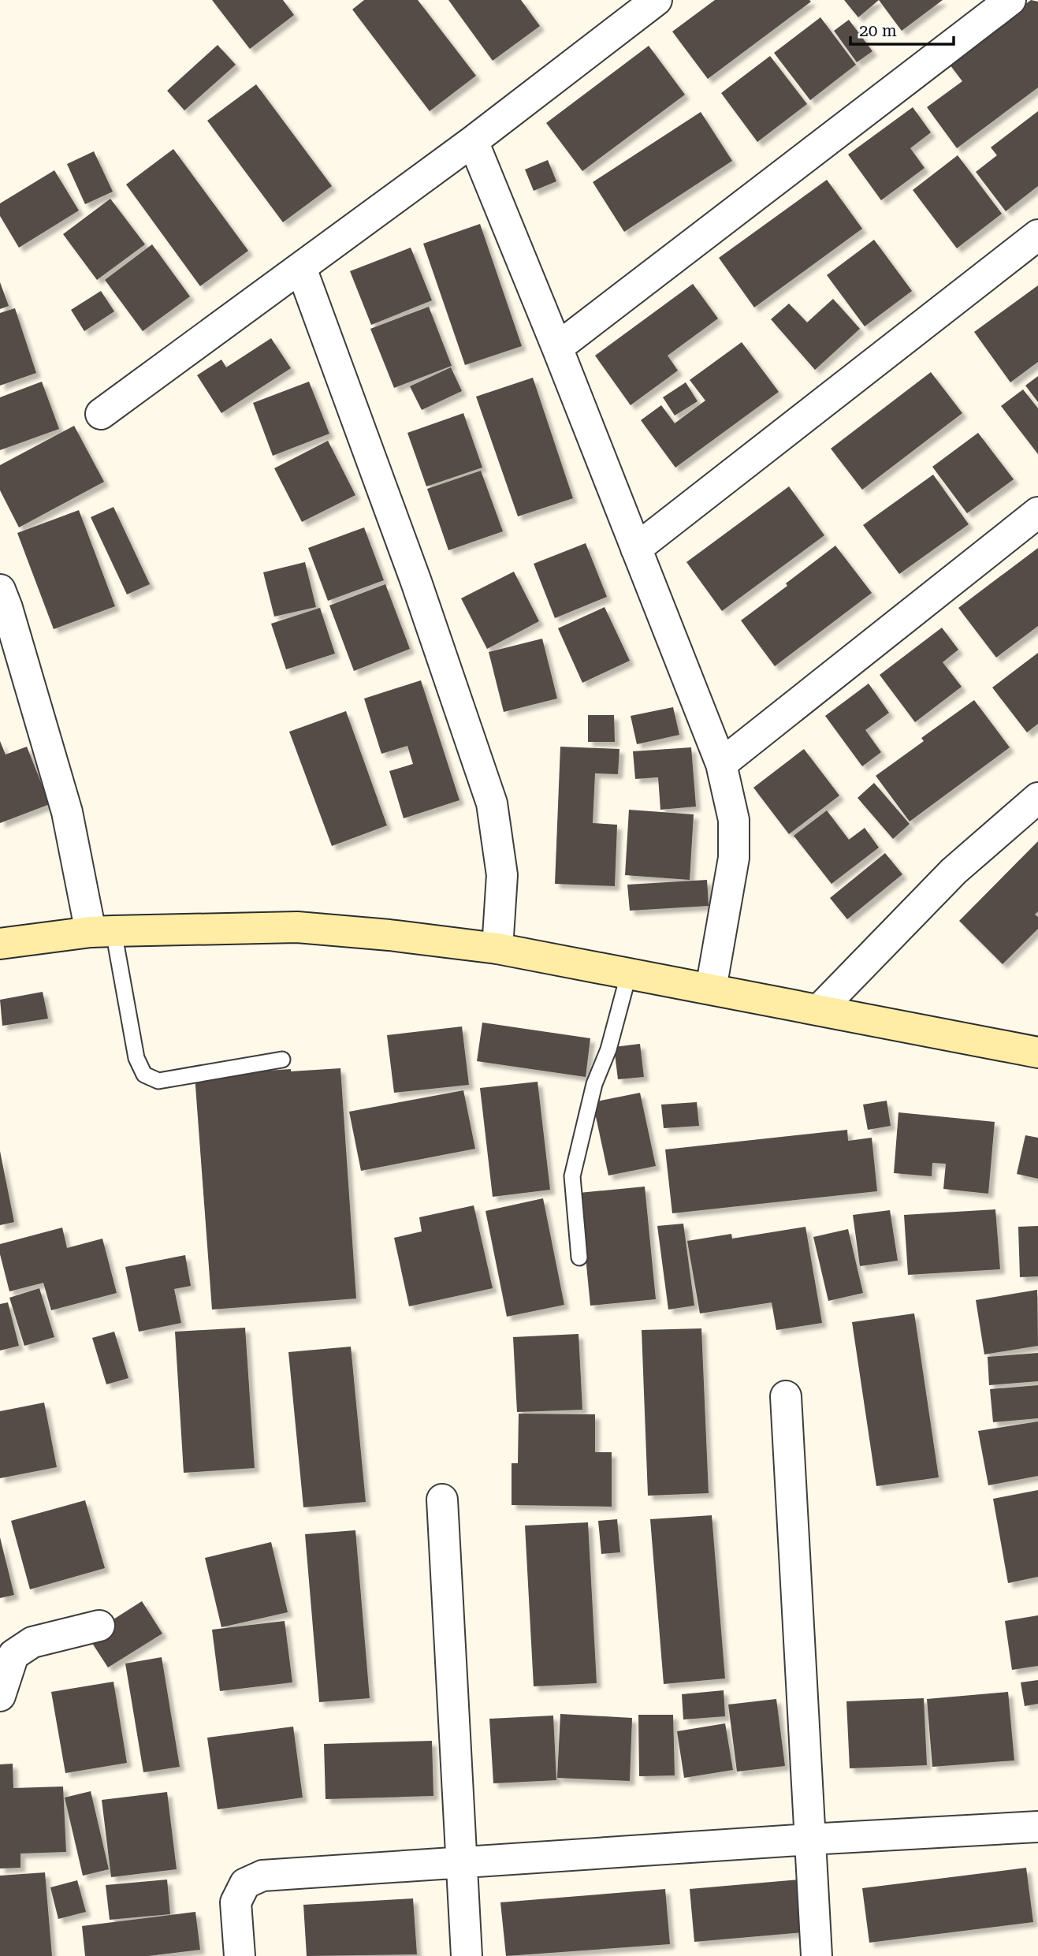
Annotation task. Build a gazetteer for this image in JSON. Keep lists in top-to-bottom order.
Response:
{
  "scale_bar": "20 m"
}
